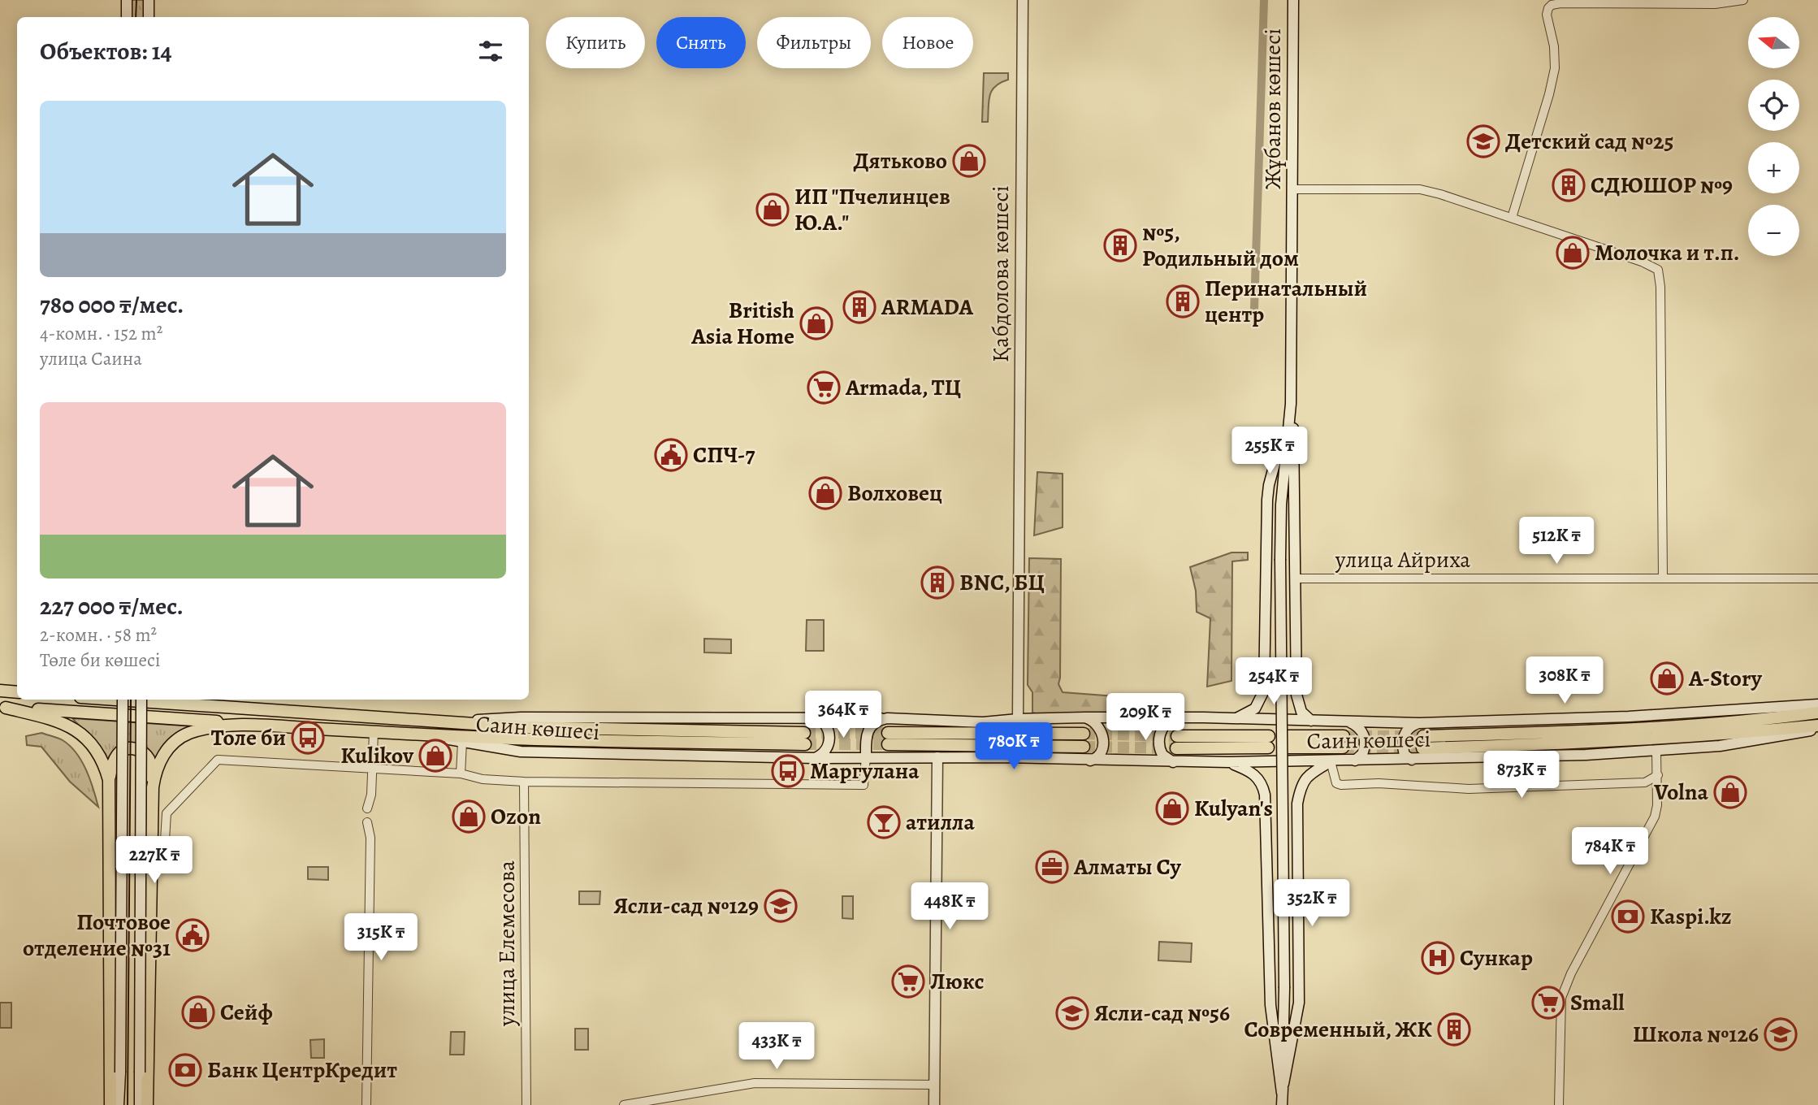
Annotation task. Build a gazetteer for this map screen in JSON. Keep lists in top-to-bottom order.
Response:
{
  "streets": {
    "main road": ["Жұбанов көшесі", "Қабдолова көшесі", "Саин көшесі"],
    "street": ["улица Айриха", "улица Елемесова"]
  },
  "crossings": [
    ["Қабдолова көшесі", "Саин көшесі"]
  ],
  "places": {
    "school or university": [
      "Детский сад №25",
      "Ясли-сад №129",
      "Ясли-сад №56",
      "Школа №126"
    ],
    "shop": [
      "Дятьково",
      "ИП \"Пчелинцев Ю.А.\"",
      "Молочка и т.п.",
      "British Asia Home",
      "Волховец",
      "A-Story",
      "Kulikov",
      "Volna",
      "Kulyan's",
      "Ozon",
      "Сейф"
    ],
    "building": [
      "СДЮШОР №9",
      "№5, Родильный дом",
      "Перинатальный центр",
      "ARMADA",
      "BNC, БЦ",
      "Современный, ЖК"
    ],
    "supermarket": ["Armada, ТЦ", "Люкс", "Small"],
    "public building": ["СПЧ-7", "Почтовое отделение №31"],
    "bus stop": ["Толе би", "Маргулана"],
    "bar": ["атилла"],
    "office": ["Алматы Су"],
    "bank": ["Kaspi.kz", "Банк ЦентрКредит"],
    "hospital": ["Сункар"]
  },
  "north": "left",
  "page": {
    "map_buttons": ["+", "−"],
    "chip": [
      "Купить",
      "Снять",
      "Фильтры",
      "Новое"
    ],
    "heading": "Объектов: 14",
    "list": [
      {
        "name": "780 000 ₸/мес.",
        "note": "4-комн. · 152 m² · улица Саина"
      },
      {
        "name": "227 000 ₸/мес.",
        "note": "2-комн. · 58 m² · Төле би көшесі"
      }
    ],
    "price": [
      "255K ₸",
      "512K ₸",
      "308K ₸",
      "254K ₸",
      "364K ₸",
      "209K ₸",
      "780K ₸",
      "873K ₸",
      "784K ₸",
      "227K ₸",
      "352K ₸",
      "448K ₸",
      "315K ₸",
      "433K ₸"
    ]
  }
}
